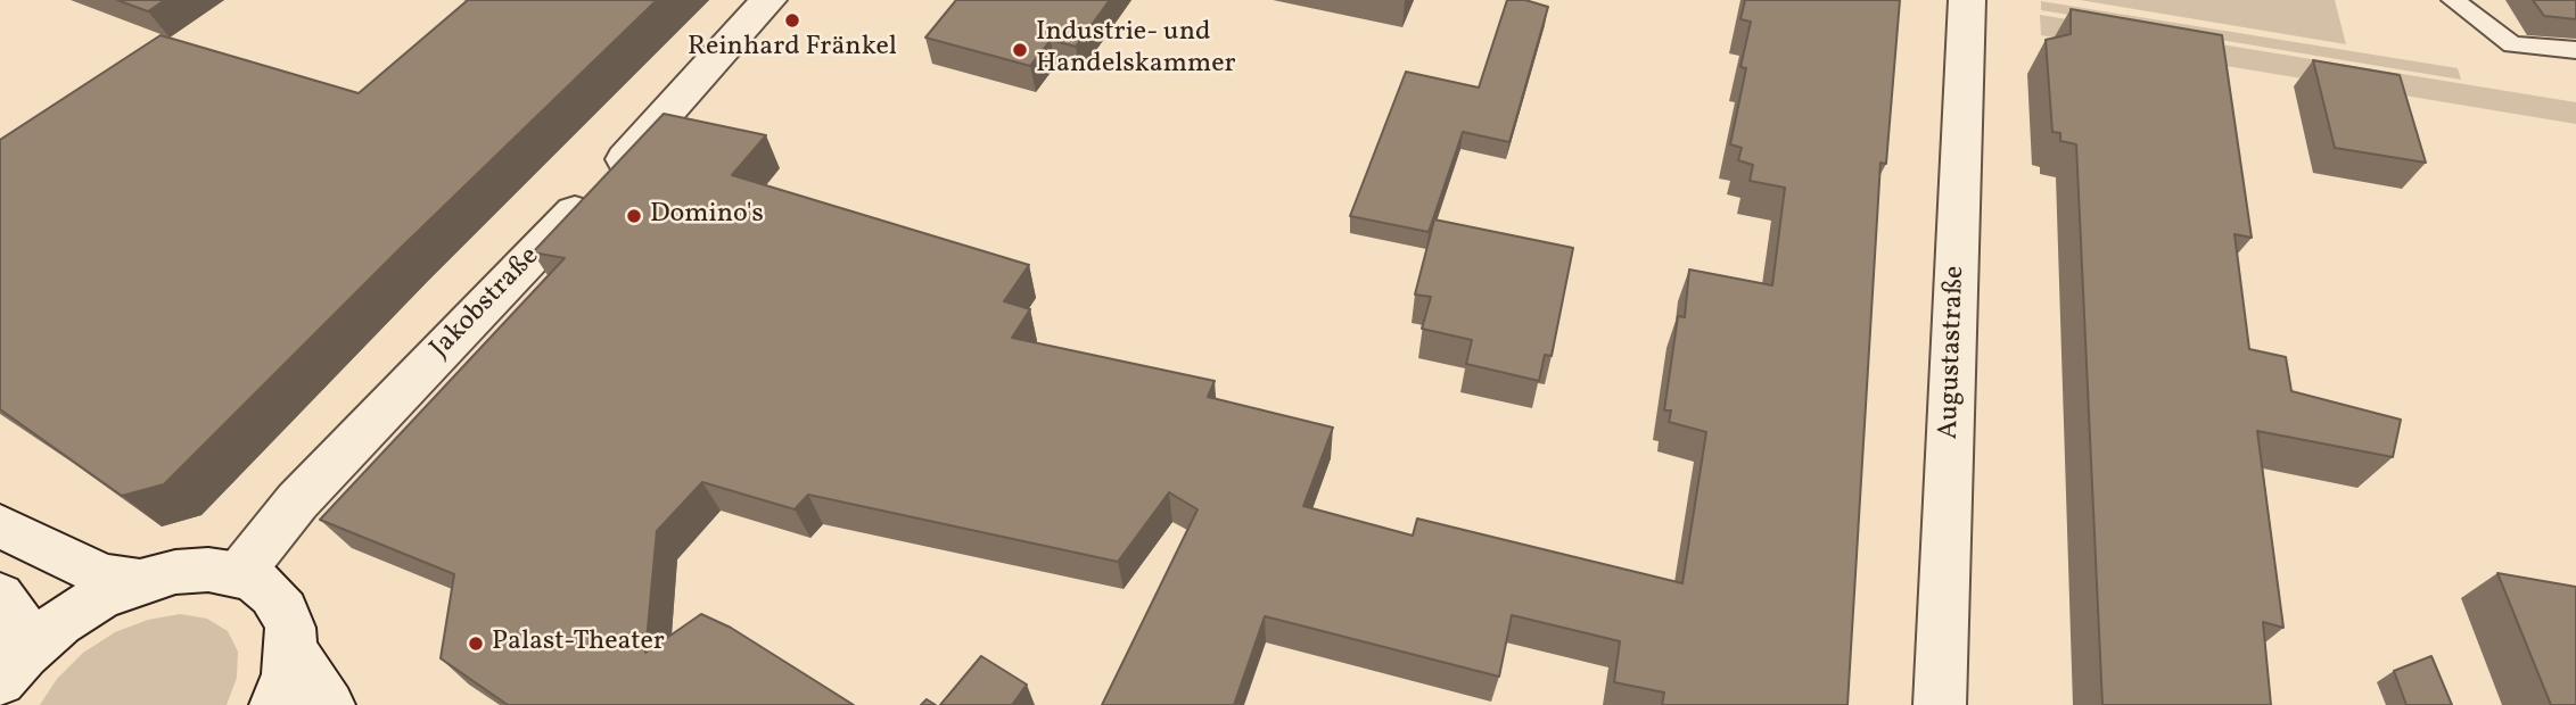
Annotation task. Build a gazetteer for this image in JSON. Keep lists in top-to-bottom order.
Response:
{
  "streets": {
    "street": ["Jakobstraße", "Augustastraße"]
  },
  "places": [
    "Reinhard Fränkel",
    "Industrie- und Handelskammer",
    "Domino's",
    "Palast-Theater"
  ]
}
